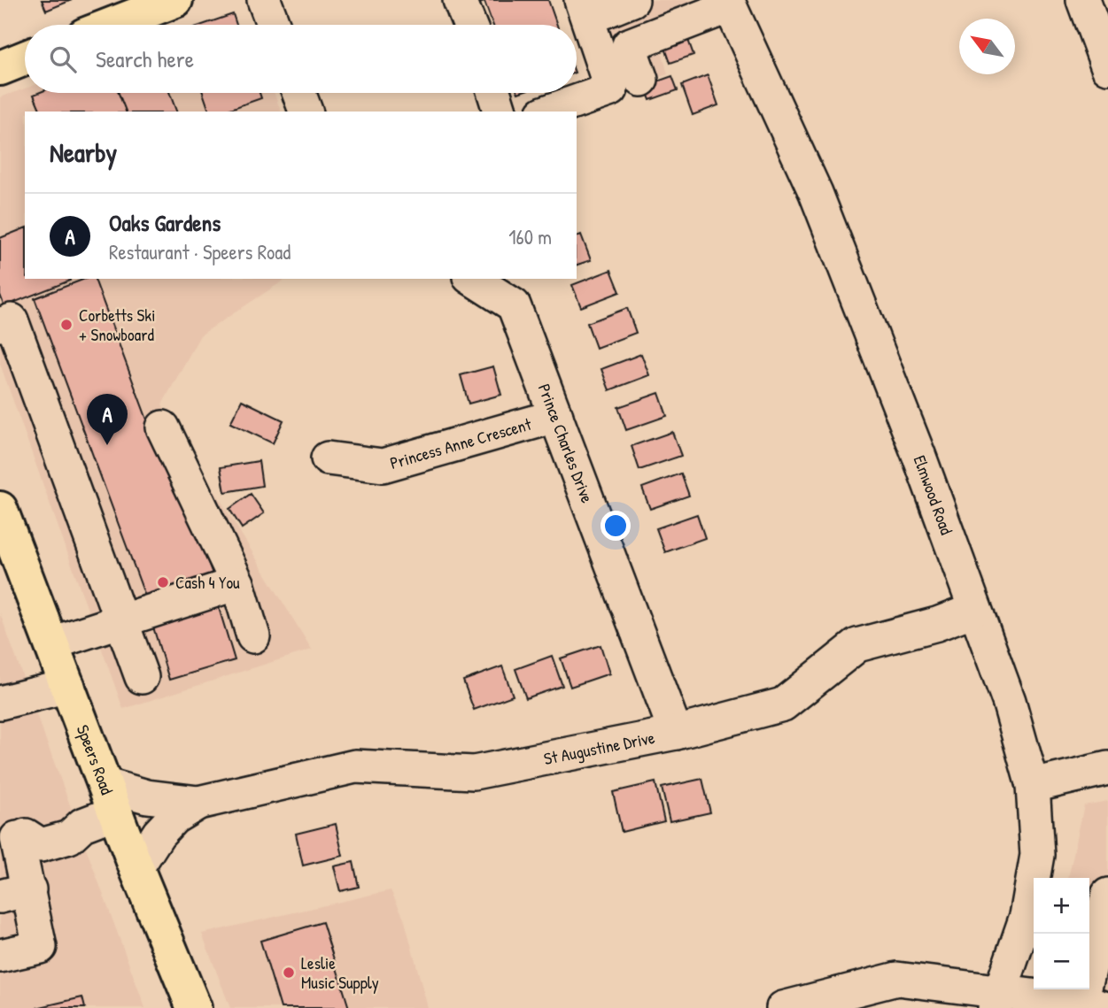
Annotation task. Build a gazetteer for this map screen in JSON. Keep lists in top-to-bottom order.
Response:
{
  "streets": {
    "main road": ["Speers Road"],
    "street": [
      "Prince Charles Drive",
      "Princess Anne Crescent",
      "Elmwood Road",
      "St Augustine Drive"
    ]
  },
  "crossings": [
    ["Prince Charles Drive", "Princess Anne Crescent"],
    ["Prince Charles Drive", "St Augustine Drive"],
    ["Elmwood Road", "St Augustine Drive"],
    ["St Augustine Drive", "Speers Road"]
  ],
  "places": ["Corbetts Ski + Snowboard", "Cash 4 You", "Leslie Music Supply"],
  "north": "top left",
  "page": {
    "search": "Search here",
    "heading": "Nearby",
    "list": [
      {
        "mark": "A",
        "name": "Oaks Gardens",
        "note": "Restaurant · Speers Road",
        "value": "160 m"
      }
    ],
    "pins": "A",
    "map_buttons": ["+", "−"]
  }
}
